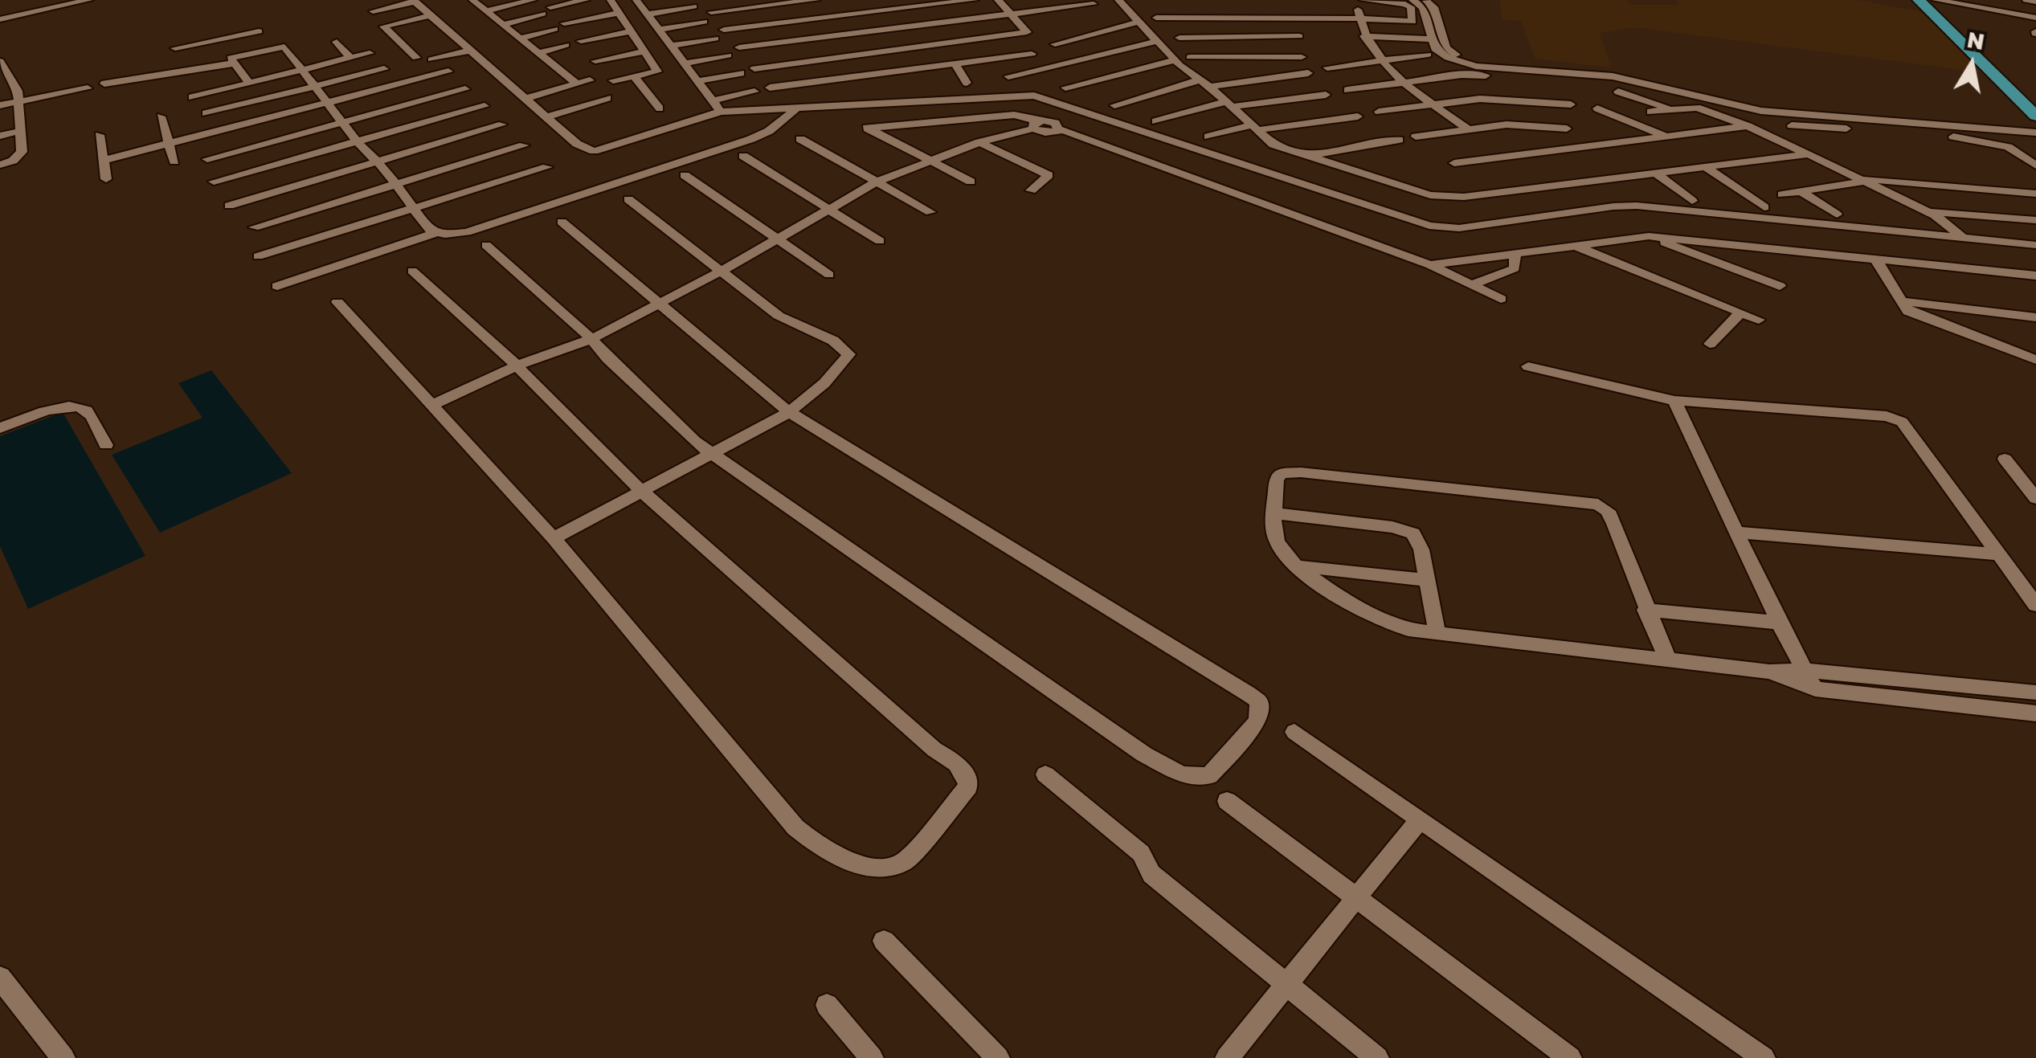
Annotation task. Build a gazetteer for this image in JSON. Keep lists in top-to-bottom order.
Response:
{
  "north": "top"
}
